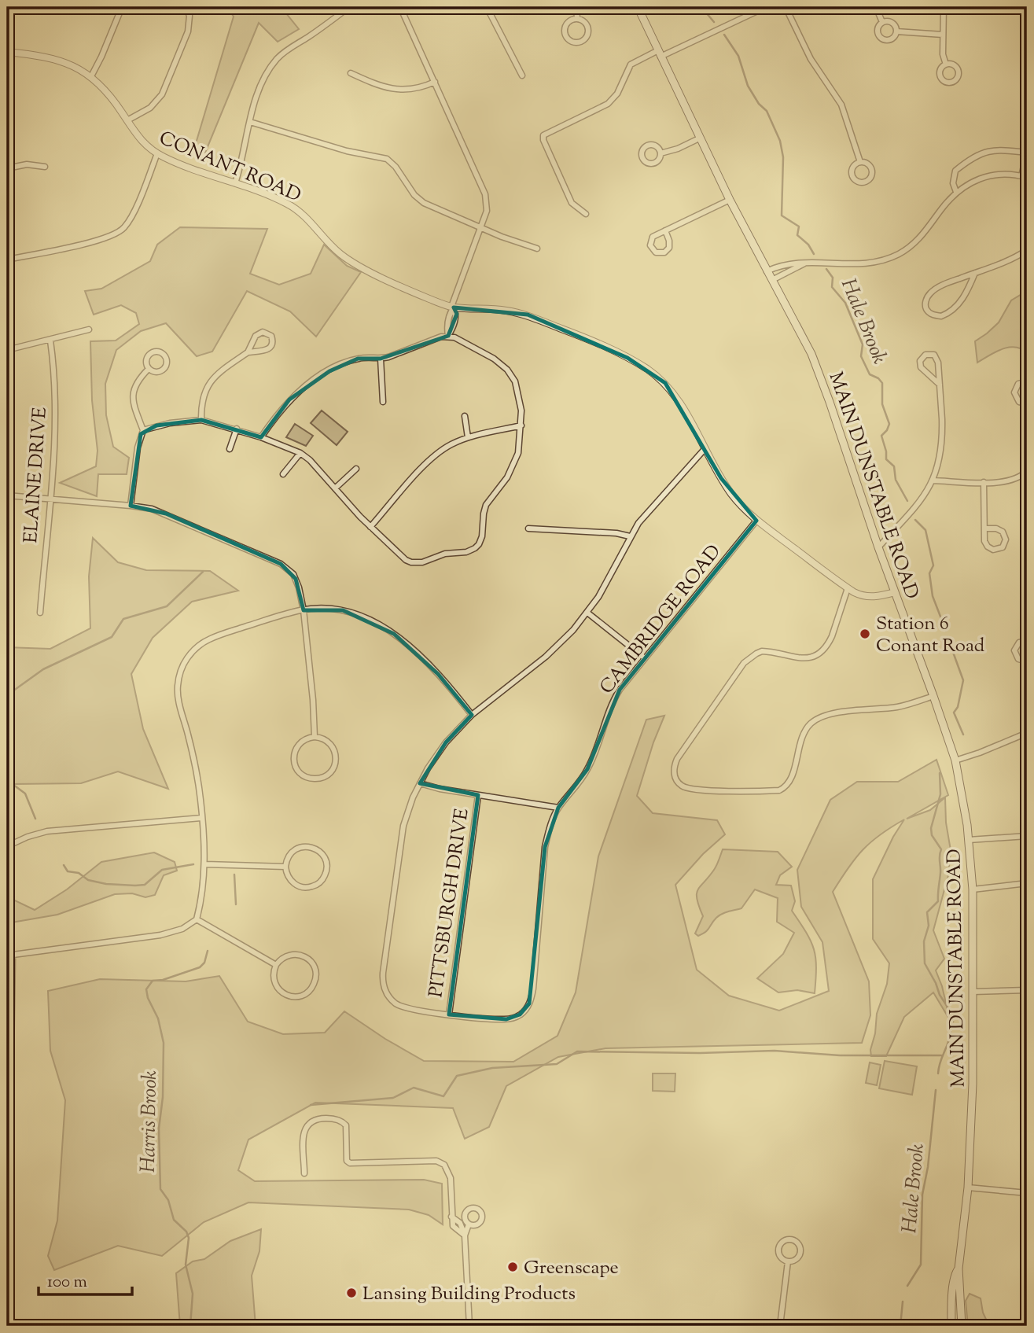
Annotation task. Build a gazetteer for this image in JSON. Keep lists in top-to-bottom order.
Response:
{
  "streets": {
    "main road": ["MAIN DUNSTABLE ROAD"],
    "street": [
      "CONANT ROAD",
      "ELAINE DRIVE",
      "CAMBRIDGE ROAD",
      "PITTSBURGH DRIVE"
    ]
  },
  "crossings": [
    ["CONANT ROAD", "MAIN DUNSTABLE ROAD"],
    ["CONANT ROAD", "CAMBRIDGE ROAD"],
    ["CAMBRIDGE ROAD", "PITTSBURGH DRIVE"]
  ],
  "water": ["Hale Brook", "Harris Brook"],
  "places": ["Station 6 Conant Road", "Greenscape", "Lansing Building Products"],
  "scale_bar": "100 m"
}
